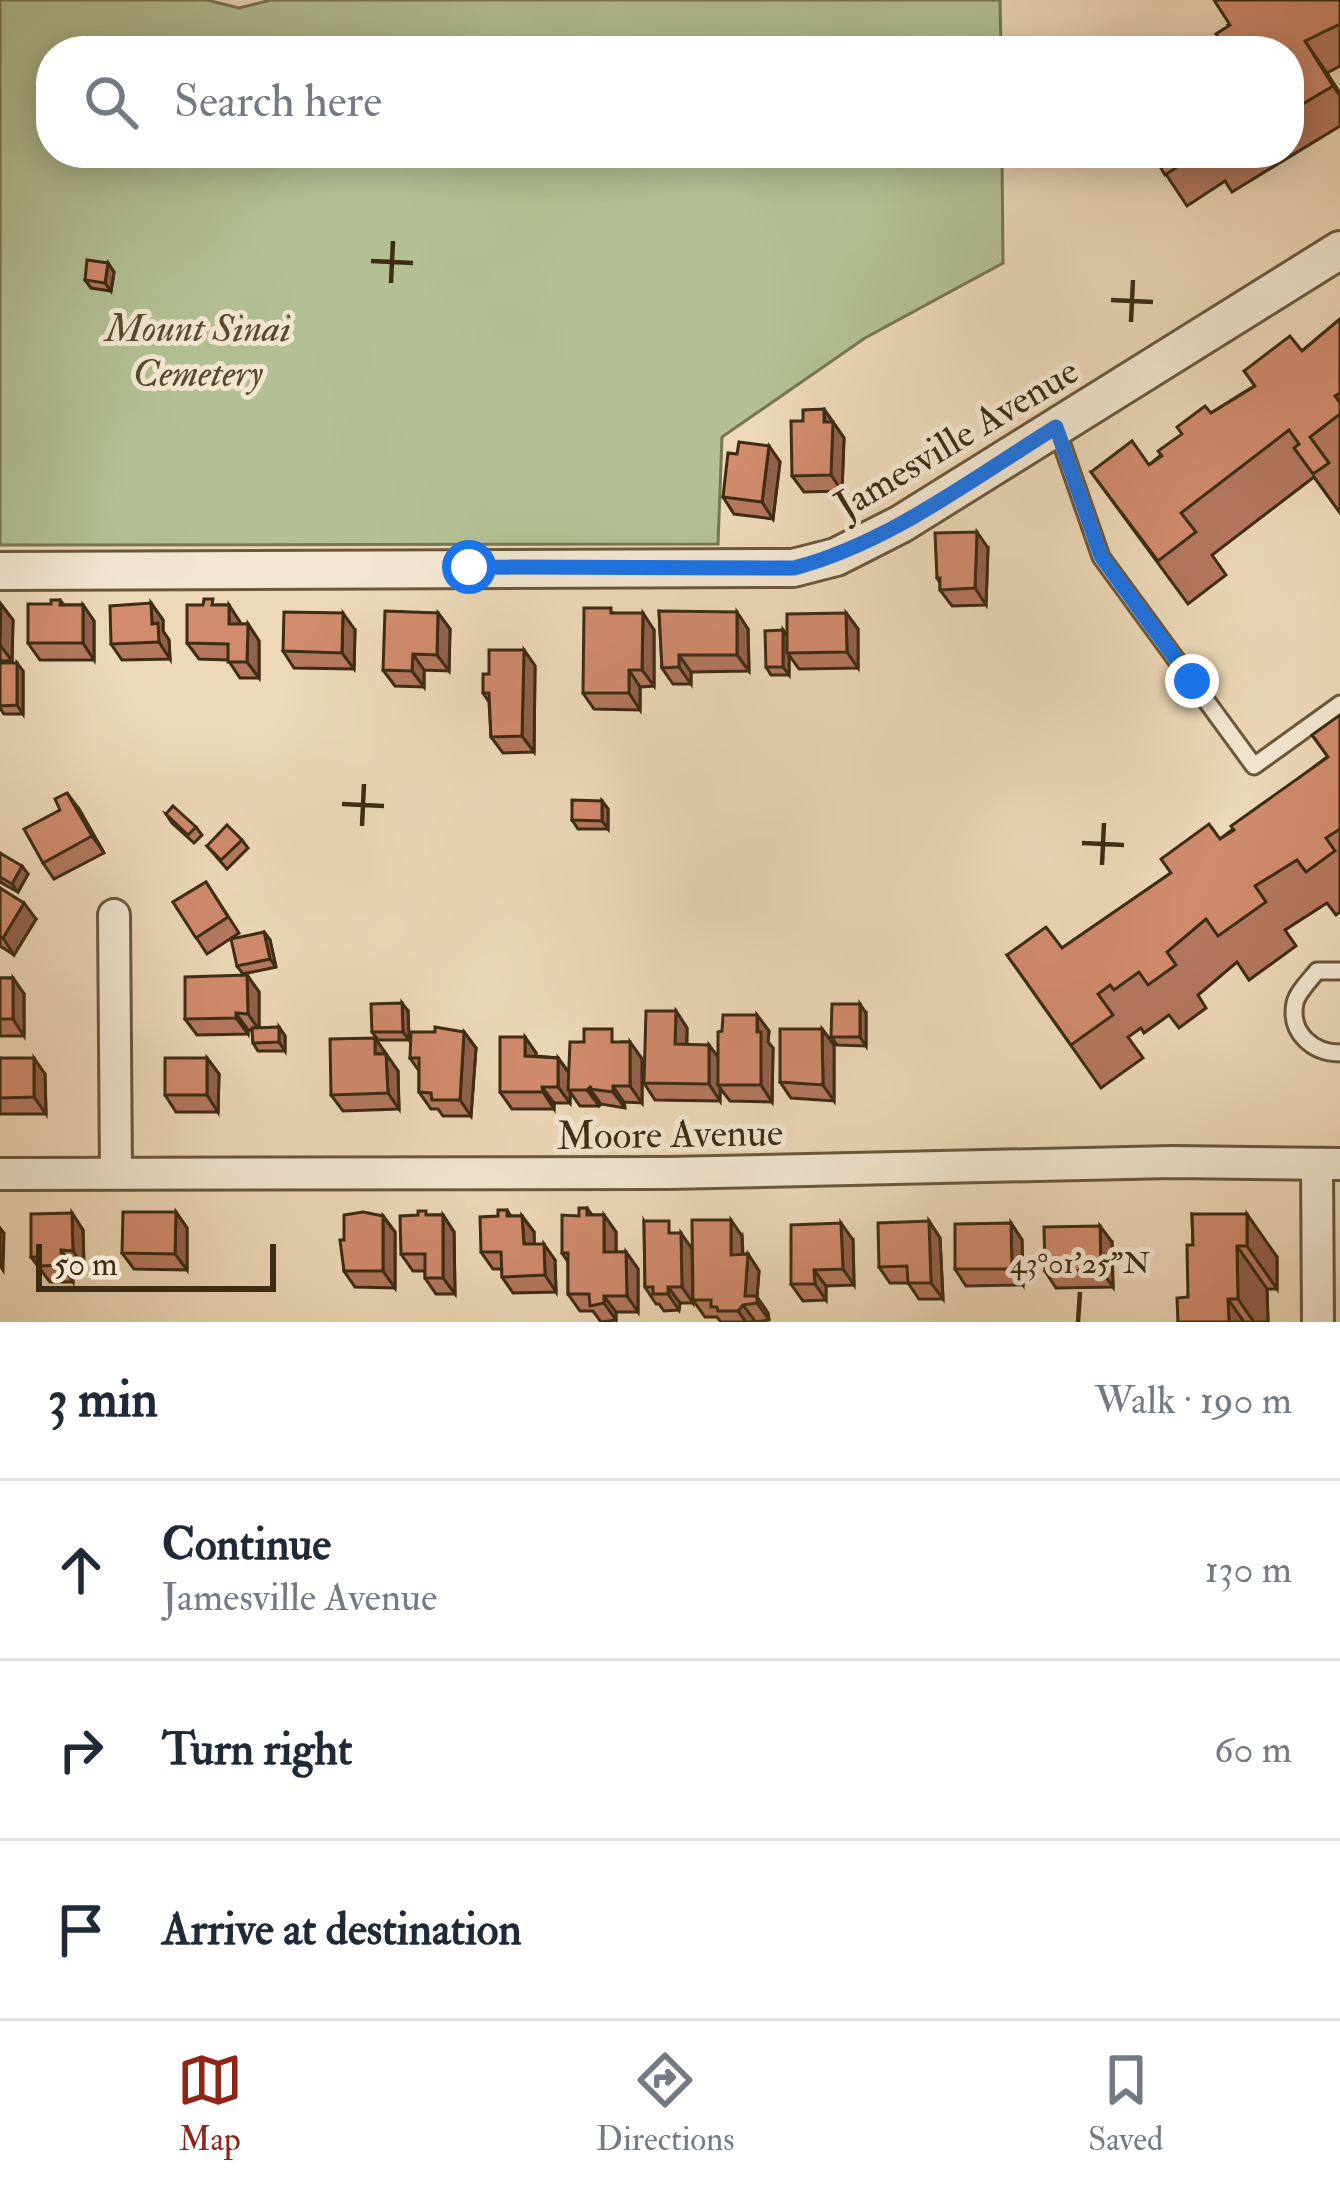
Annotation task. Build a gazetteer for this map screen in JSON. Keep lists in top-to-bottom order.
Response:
{
  "streets": {
    "street": ["Jamesville Avenue", "Moore Avenue"]
  },
  "parks": ["Mount Sinai Cemetery"],
  "scale_bar": "50 m",
  "page": {
    "search": "Search here",
    "scale": "50 m",
    "heading": ["3 min", "Walk · 190 m"],
    "list": [
      ["Continue", "Jamesville Avenue", "130 m"],
      ["Turn right", "60 m"],
      "Arrive at destination"
    ],
    "nav": ["Map", "Directions", "Saved"]
  },
  "coordinates": ["43°01'25\"N"]
}
